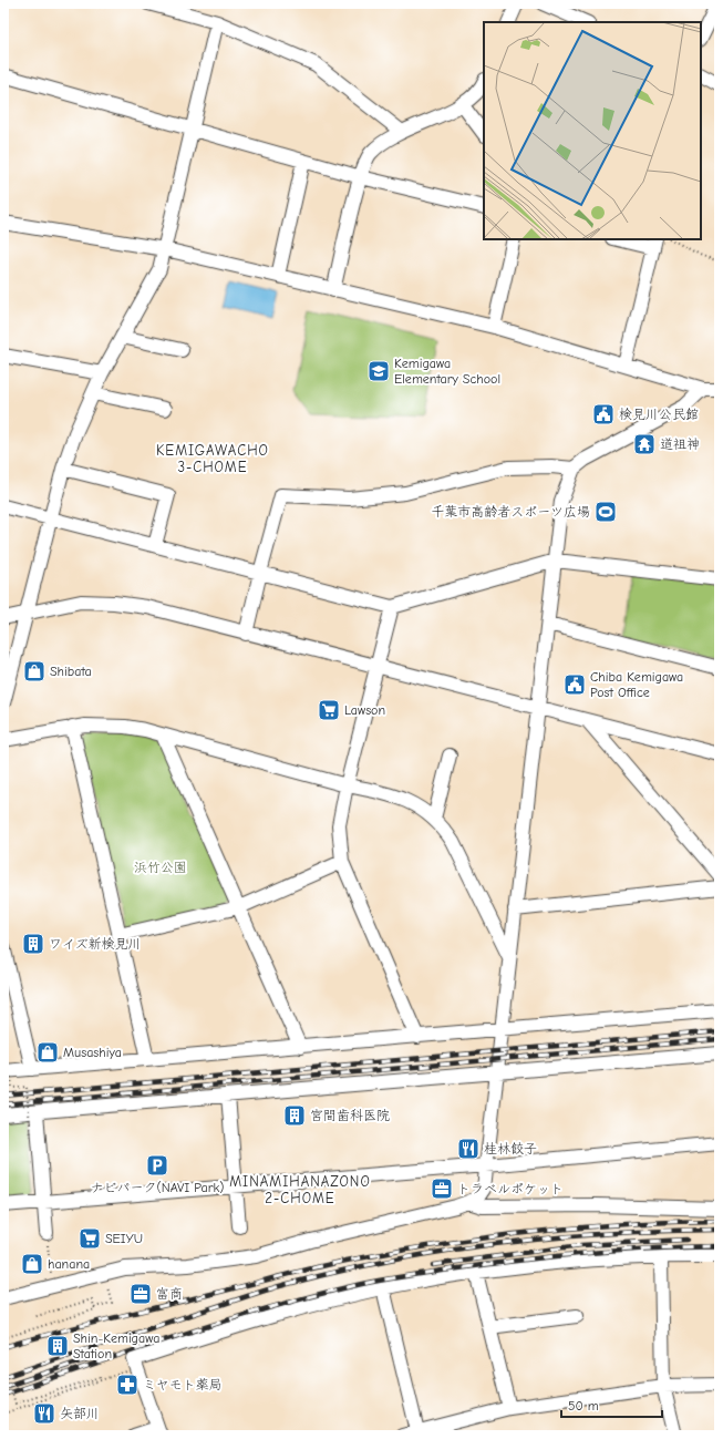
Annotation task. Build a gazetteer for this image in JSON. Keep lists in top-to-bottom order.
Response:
{
  "districts": ["KEMIGAWACHO 3-CHOME", "MINAMIHANAZONO 2-CHOME"],
  "parks": ["浜竹公園"],
  "places": {
    "school or university": ["Kemigawa Elementary School"],
    "public building": ["検見川公民館", "Chiba Kemigawa Post Office"],
    "temple": ["道祖神"],
    "sports": ["千葉市高齢者スポーツ広場"],
    "shop": ["Shibata", "Musashiya", "hanana"],
    "supermarket": ["Lawson", "SEIYU"],
    "building": ["ワイズ新検見川", "宮間歯科医院", "Shin-Kemigawa Station"],
    "restaurant": ["桂林餃子", "矢部川"],
    "parking": ["ナビパーク(NAVI Park)"],
    "office": ["トラベルポケット", "富商"],
    "pharmacy": ["ミヤモト薬局"]
  },
  "scale_bar": "50 m"
}
